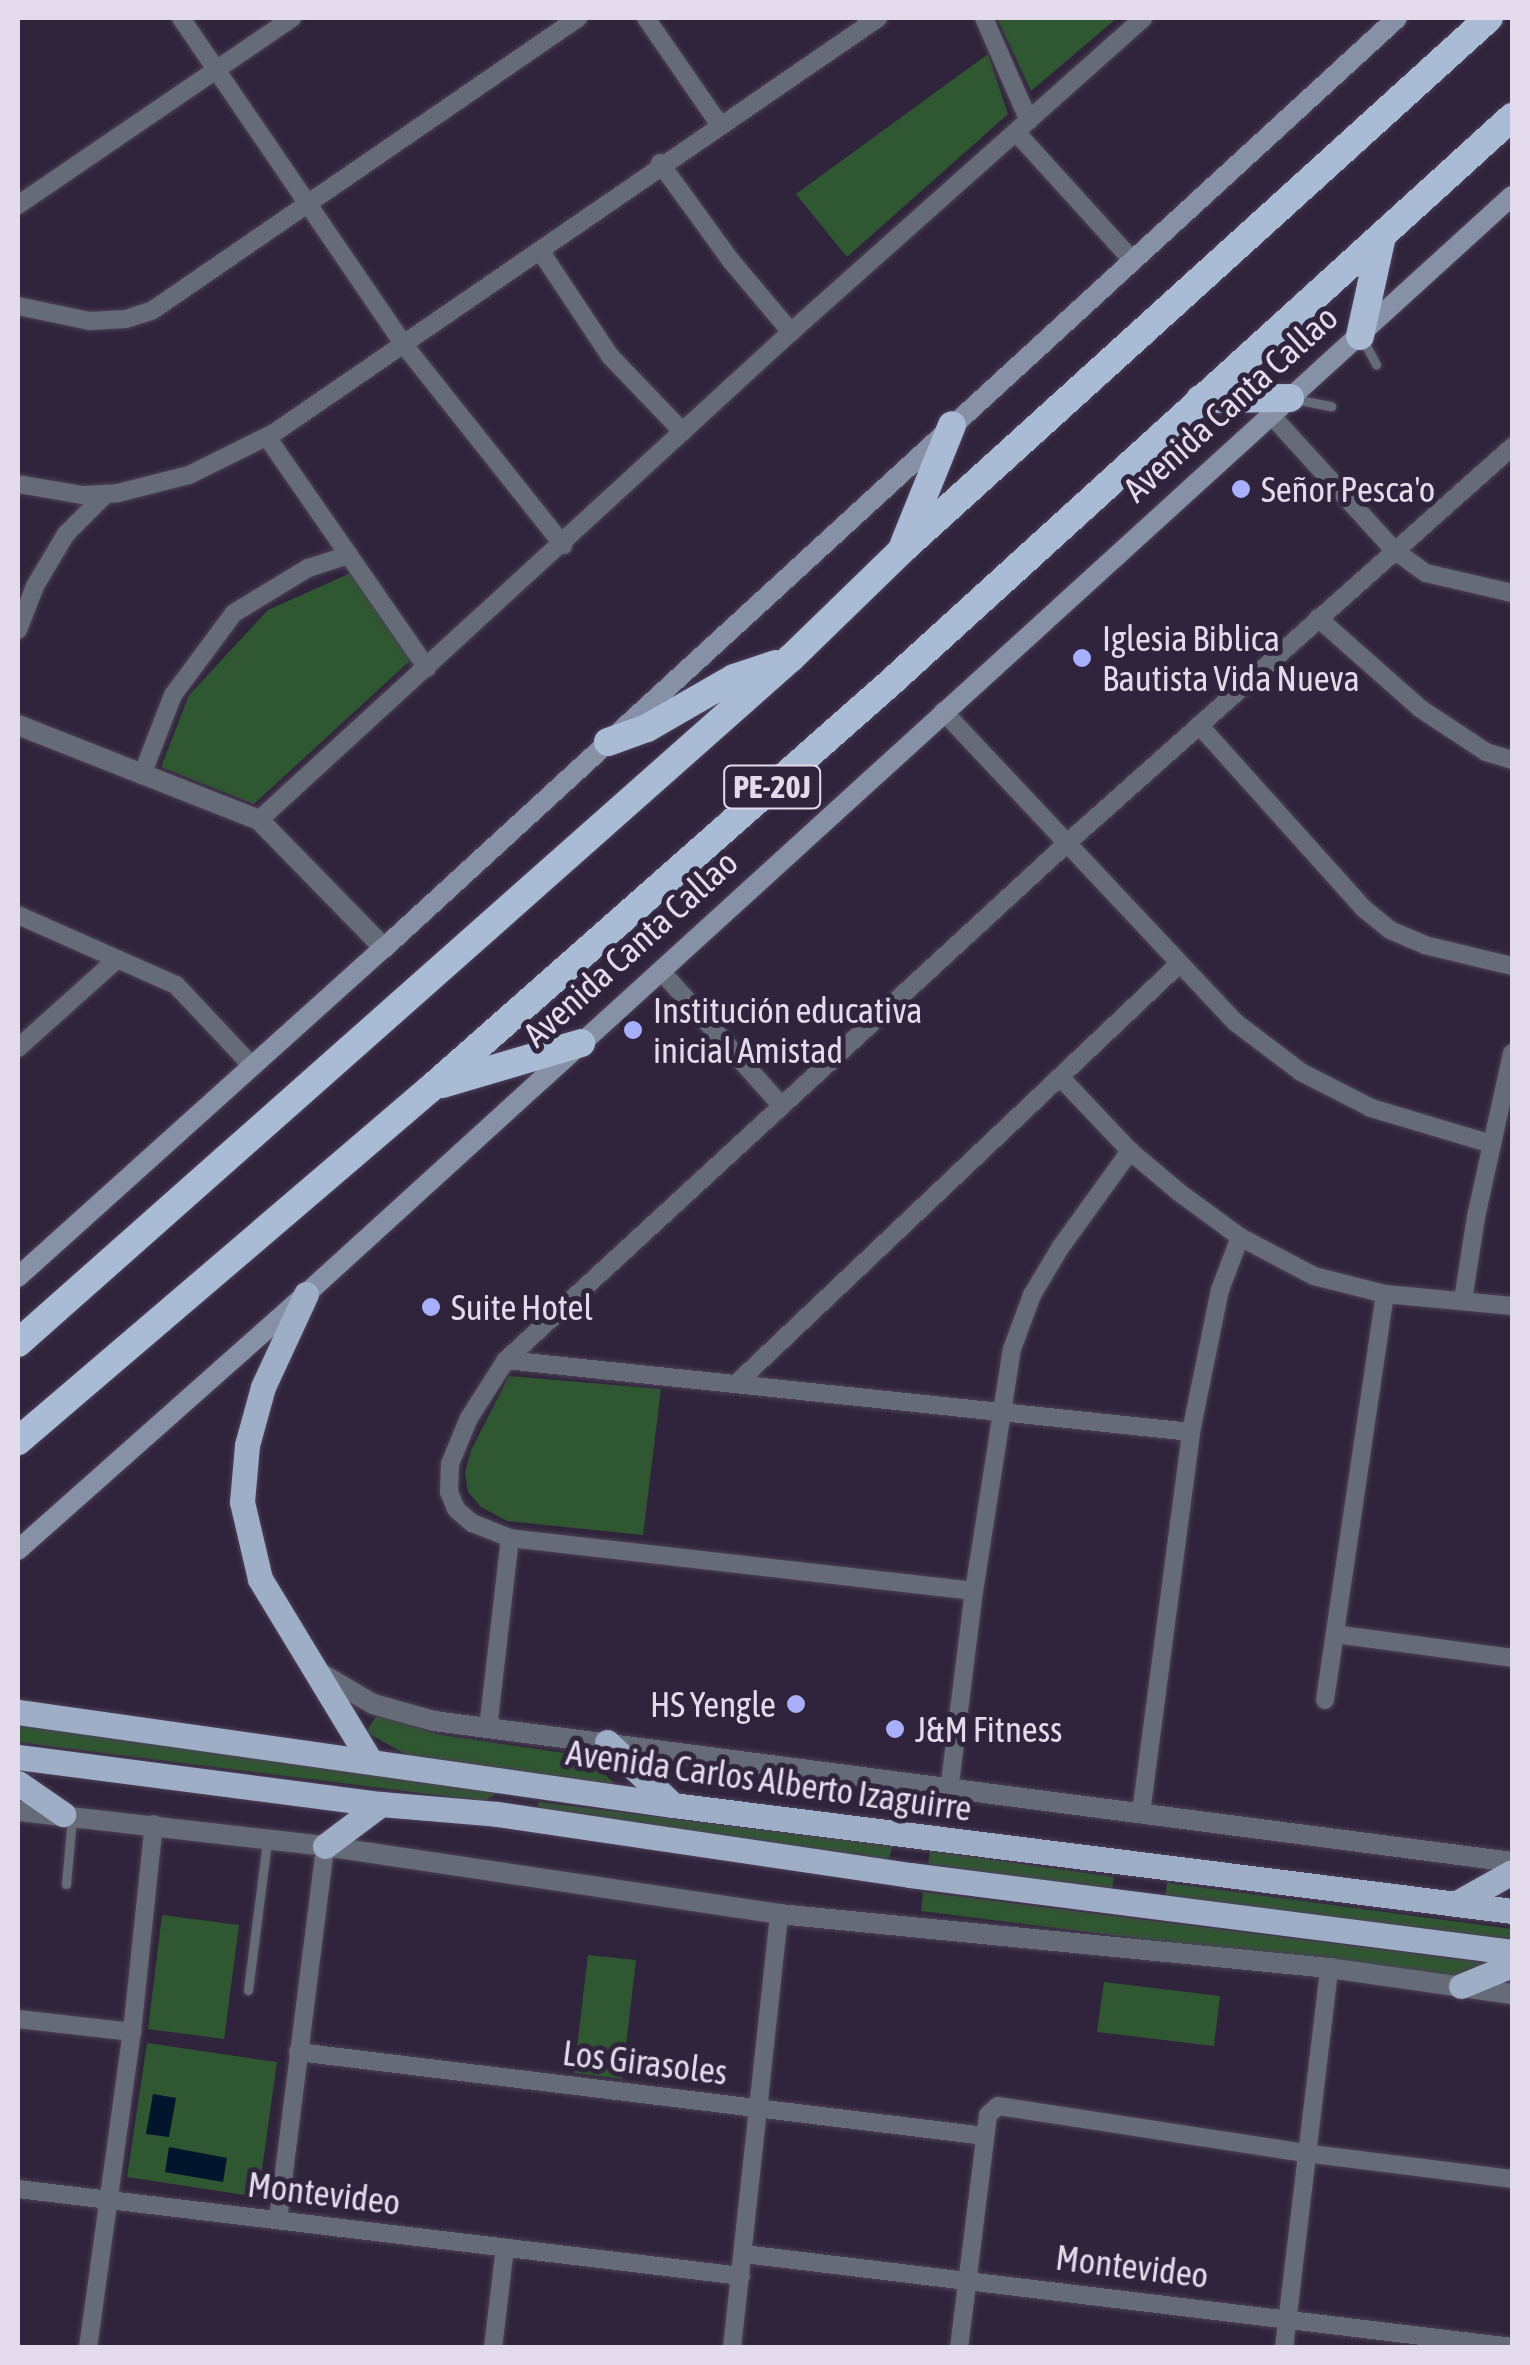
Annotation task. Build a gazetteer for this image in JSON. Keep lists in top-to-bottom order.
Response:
{
  "streets": {
    "highway": ["Avenida Canta Callao", "PE-20J"],
    "main road": ["Avenida Carlos Alberto Izaguirre"],
    "street": ["Los Girasoles", "Montevideo"]
  },
  "places": [
    "Señor Pesca'o",
    "Iglesia Biblica Bautista Vida Nueva",
    "Institución educativa inicial Amistad",
    "Suite Hotel",
    "HS Yengle",
    "J&M Fitness"
  ]
}
